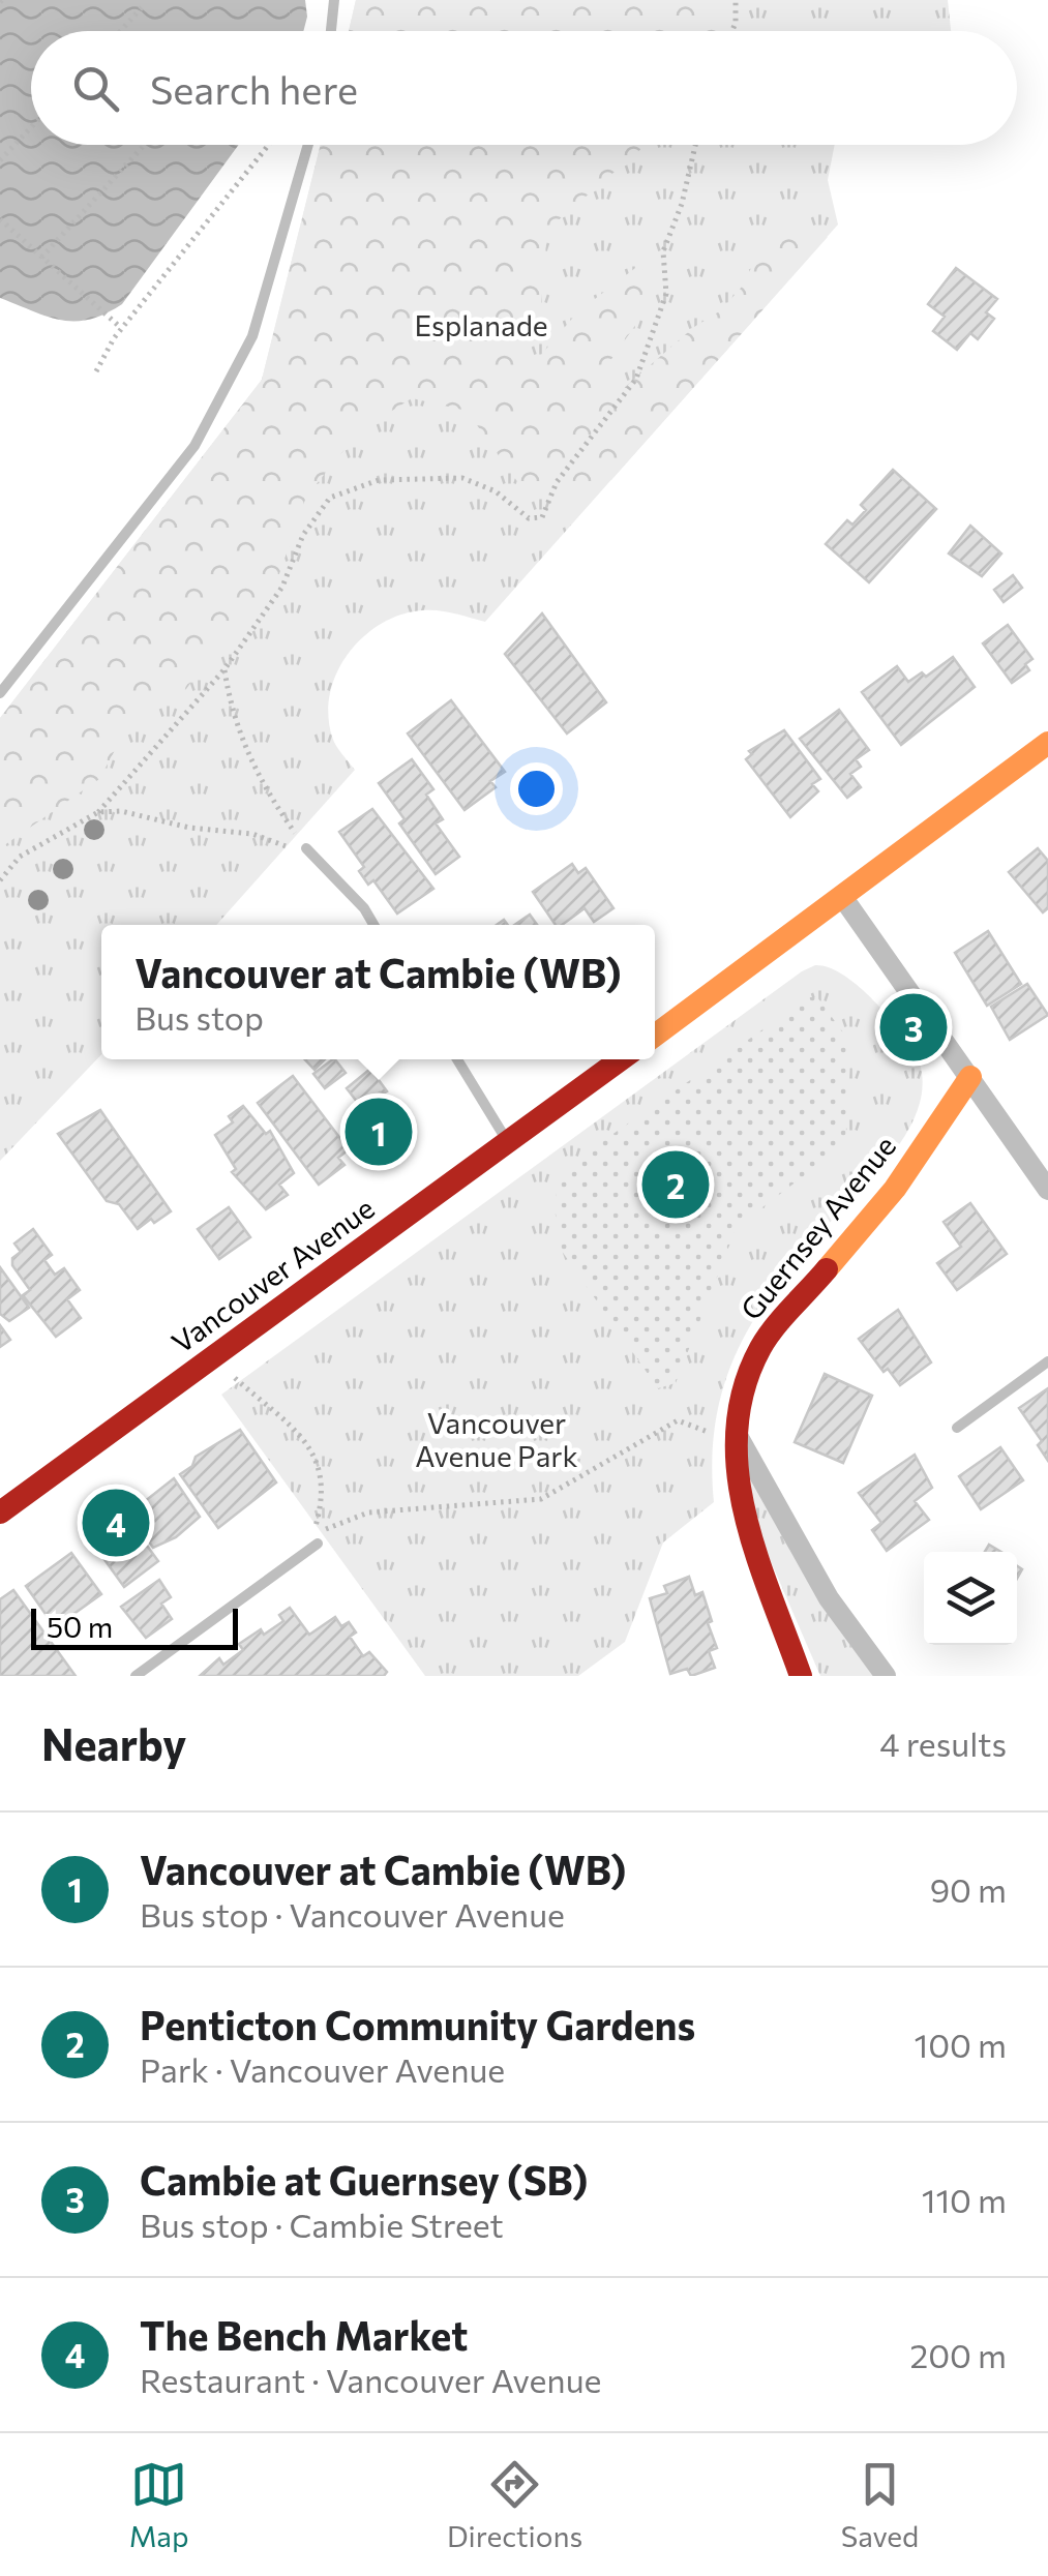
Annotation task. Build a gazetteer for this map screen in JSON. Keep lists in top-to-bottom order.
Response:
{
  "streets": {
    "street": ["Guernsey Avenue", "Vancouver Avenue"]
  },
  "parks": ["Esplanade", "Vancouver Avenue Park"],
  "scale_bar": "50 m",
  "page": {
    "search": "Search here",
    "popup": ["Vancouver at Cambie (WB)", "Bus stop"],
    "pins": [
      "3",
      "1",
      "2",
      "4"
    ],
    "scale": "50 m",
    "heading": ["Nearby", "4 results"],
    "list": [
      {
        "mark": "1",
        "name": "Vancouver at Cambie (WB)",
        "note": "Bus stop · Vancouver Avenue",
        "value": "90 m"
      },
      {
        "mark": "2",
        "name": "Penticton Community Gardens",
        "note": "Park · Vancouver Avenue",
        "value": "100 m"
      },
      {
        "mark": "3",
        "name": "Cambie at Guernsey (SB)",
        "note": "Bus stop · Cambie Street",
        "value": "110 m"
      },
      {
        "mark": "4",
        "name": "The Bench Market",
        "note": "Restaurant · Vancouver Avenue",
        "value": "200 m"
      }
    ],
    "nav": ["Map", "Directions", "Saved"]
  }
}
